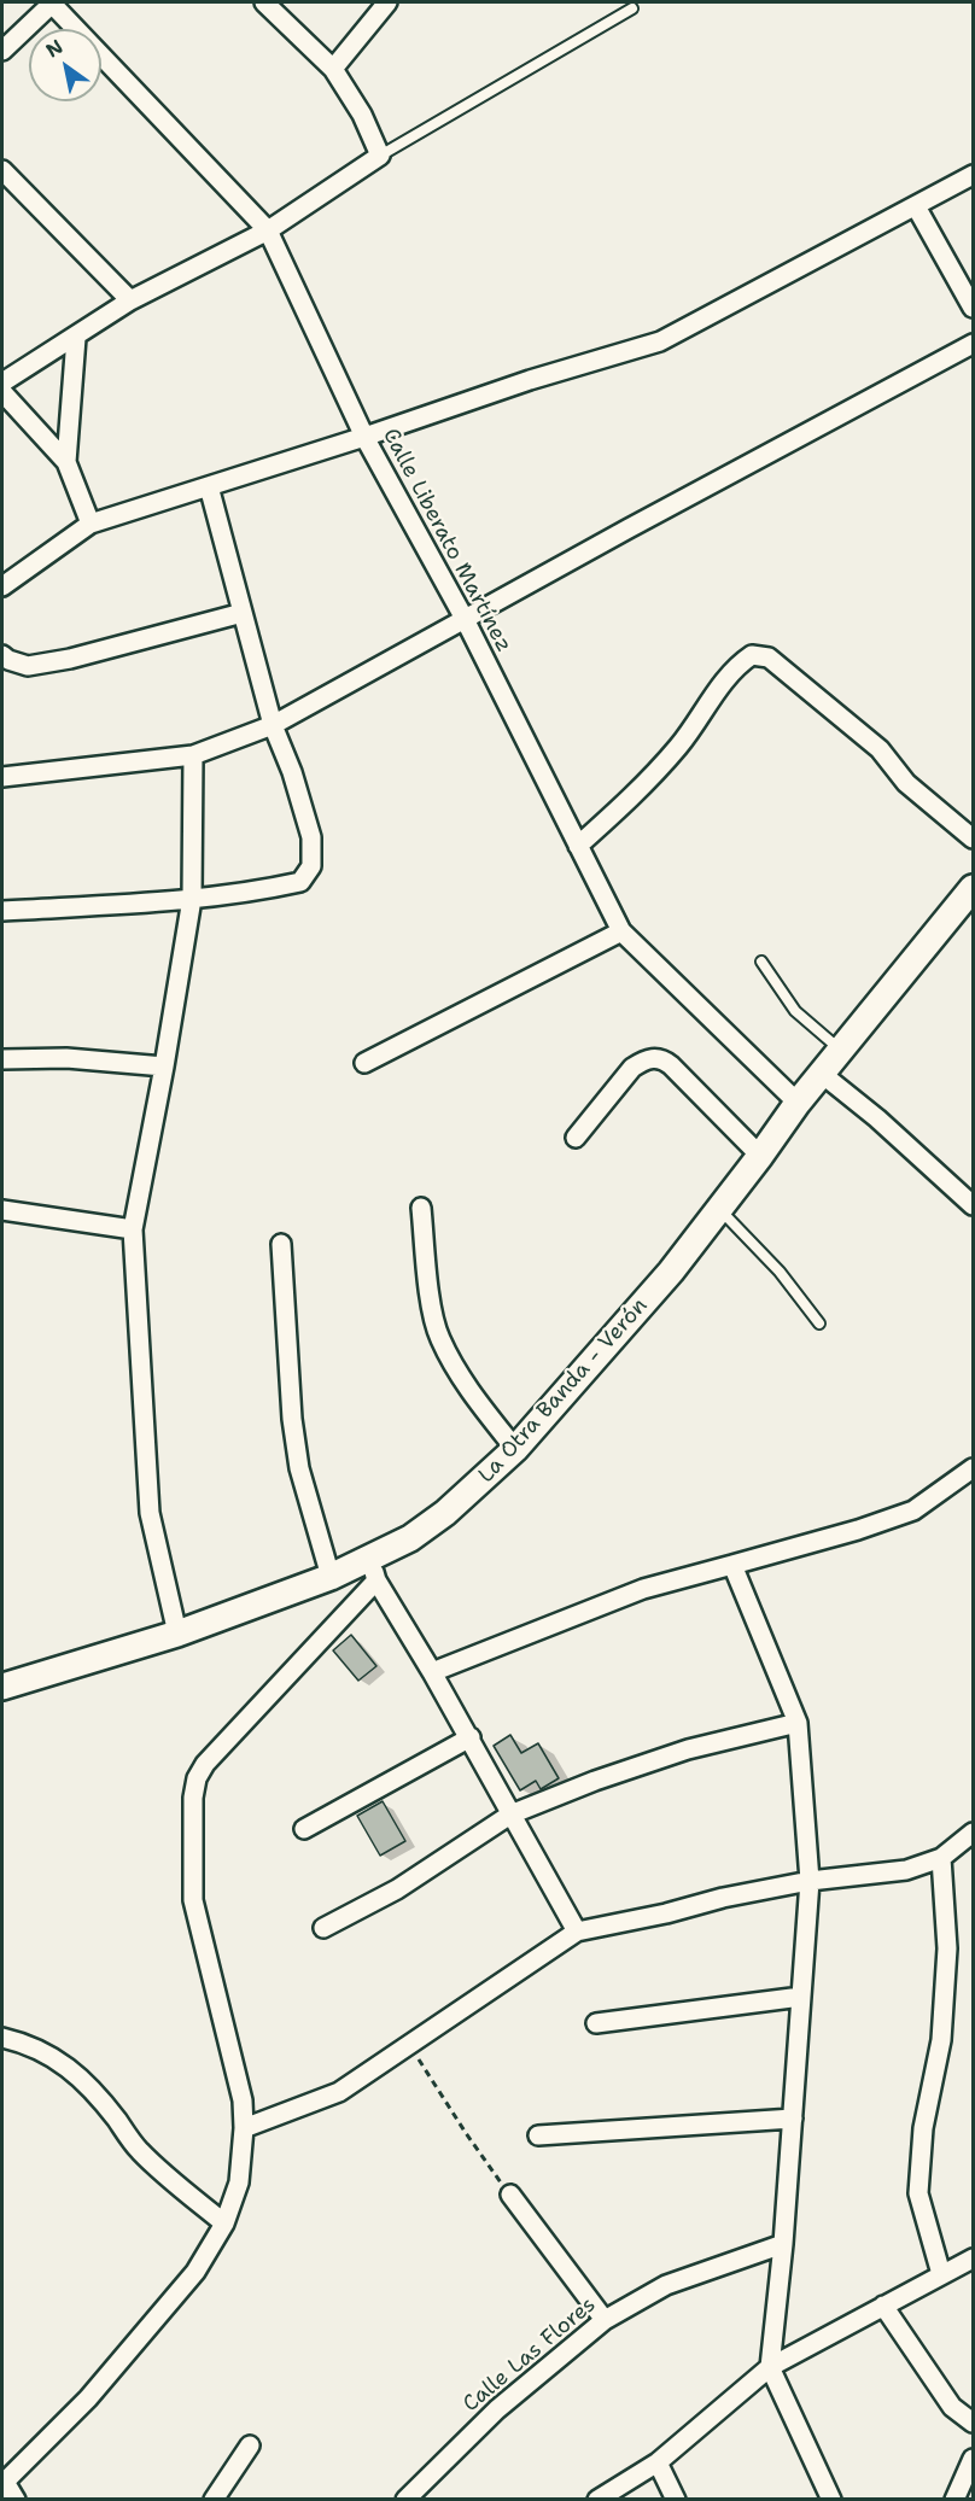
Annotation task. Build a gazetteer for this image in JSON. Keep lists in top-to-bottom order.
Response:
{
  "streets": {
    "main road": ["La Otra Banda - Verón"],
    "street": ["Calle Liberato Martínez", "Calle Las Flores"]
  },
  "crossings": [
    ["Calle Liberato Martínez", "La Otra Banda - Verón"]
  ],
  "north": "top left"
}
